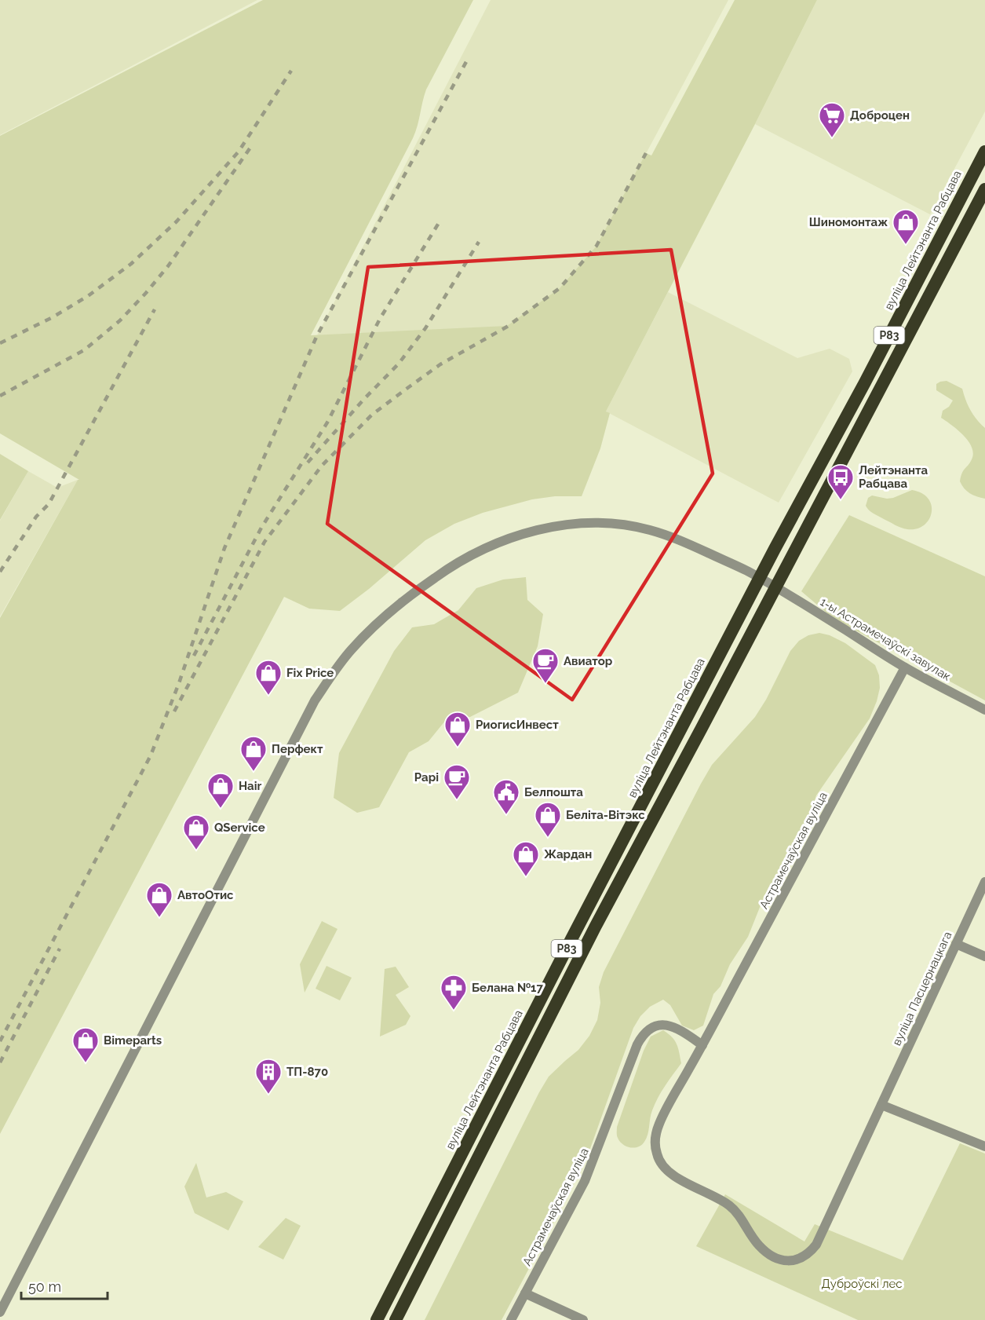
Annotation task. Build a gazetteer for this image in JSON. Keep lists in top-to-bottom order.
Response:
{
  "streets": {
    "highway": ["вуліца Лейтэнанта Рабцава", "Р83"],
    "street": ["1-ы Астрамечаўскі завулак", "Астрамечаўская вуліца", "вуліца Пасцернацкага"]
  },
  "crossings": [
    ["вуліца Лейтэнанта Рабцава", "1-ы Астрамечаўскі завулак"],
    ["Р83", "1-ы Астрамечаўскі завулак"],
    ["1-ы Астрамечаўскі завулак", "Астрамечаўская вуліца"],
    ["Астрамечаўская вуліца", "вуліца Пасцернацкага"]
  ],
  "parks": ["Дуброўскі лес"],
  "places": {
    "supermarket": ["Доброцен"],
    "shop": [
      "Шиномонтаж",
      "Fix Price",
      "РиогисИнвест",
      "Перфект",
      "Hair",
      "Беліта-Вітэкс",
      "QService",
      "Жардан",
      "АвтоОтис",
      "Bimeparts"
    ],
    "bus stop": ["Лейтэнанта Рабцава"],
    "cafe": ["Авиатор", "Papi"],
    "public building": ["Белпошта"],
    "pharmacy": ["Белана №17"],
    "building": ["ТП-870"]
  },
  "scale_bar": "50 m"
}
